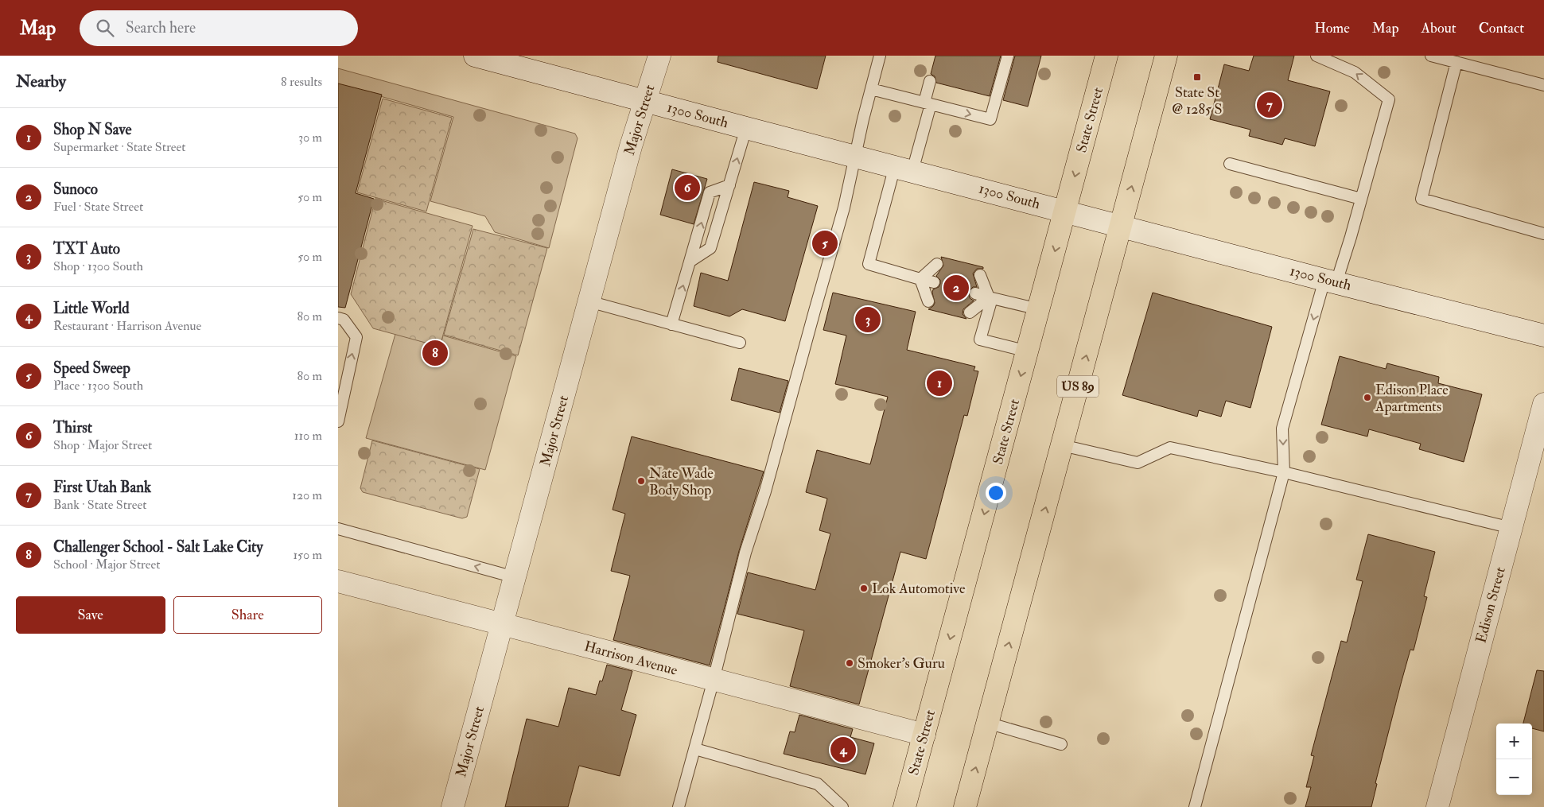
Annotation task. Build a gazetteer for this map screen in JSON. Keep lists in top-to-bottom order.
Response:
{
  "streets": {
    "main road": ["State Street", "US 89"],
    "street": [
      "1300 South",
      "Major Street",
      "Edison Street",
      "Harrison Avenue"
    ]
  },
  "crossings": [
    ["1300 South", "Major Street"],
    ["1300 South", "State Street"],
    ["1300 South", "US 89"],
    ["Major Street", "Harrison Avenue"],
    ["State Street", "Harrison Avenue"]
  ],
  "places": {
    "transit": ["State St @ 1285 S"],
    "other": [
      "Edison Place Apartments",
      "Nate Wade Body Shop",
      "Lok Automotive",
      "Smoker's Guru"
    ]
  },
  "page": {
    "header": "Map",
    "search": "Search here",
    "nav": [
      "Home",
      "Map",
      "About",
      "Contact"
    ],
    "heading": ["Nearby", "8 results"],
    "pins": [
      "7",
      "6",
      "5",
      "2",
      "3",
      "8",
      "1",
      "4"
    ],
    "list": [
      {
        "mark": "1",
        "name": "Shop N Save",
        "note": "Supermarket · State Street",
        "value": "30 m"
      },
      {
        "mark": "2",
        "name": "Sunoco",
        "note": "Fuel · State Street",
        "value": "50 m"
      },
      {
        "mark": "3",
        "name": "TXT Auto",
        "note": "Shop · 1300 South",
        "value": "50 m"
      },
      {
        "mark": "4",
        "name": "Little World",
        "note": "Restaurant · Harrison Avenue",
        "value": "80 m"
      },
      {
        "mark": "5",
        "name": "Speed Sweep",
        "note": "Place · 1300 South",
        "value": "80 m"
      },
      {
        "mark": "6",
        "name": "Thirst",
        "note": "Shop · Major Street",
        "value": "110 m"
      },
      {
        "mark": "7",
        "name": "First Utah Bank",
        "note": "Bank · State Street",
        "value": "120 m"
      },
      {
        "mark": "8",
        "name": "Challenger School - Salt Lake City",
        "note": "School · Major Street",
        "value": "150 m"
      }
    ],
    "buttons": ["Save", "Share"],
    "map_buttons": ["+", "−"]
  }
}
